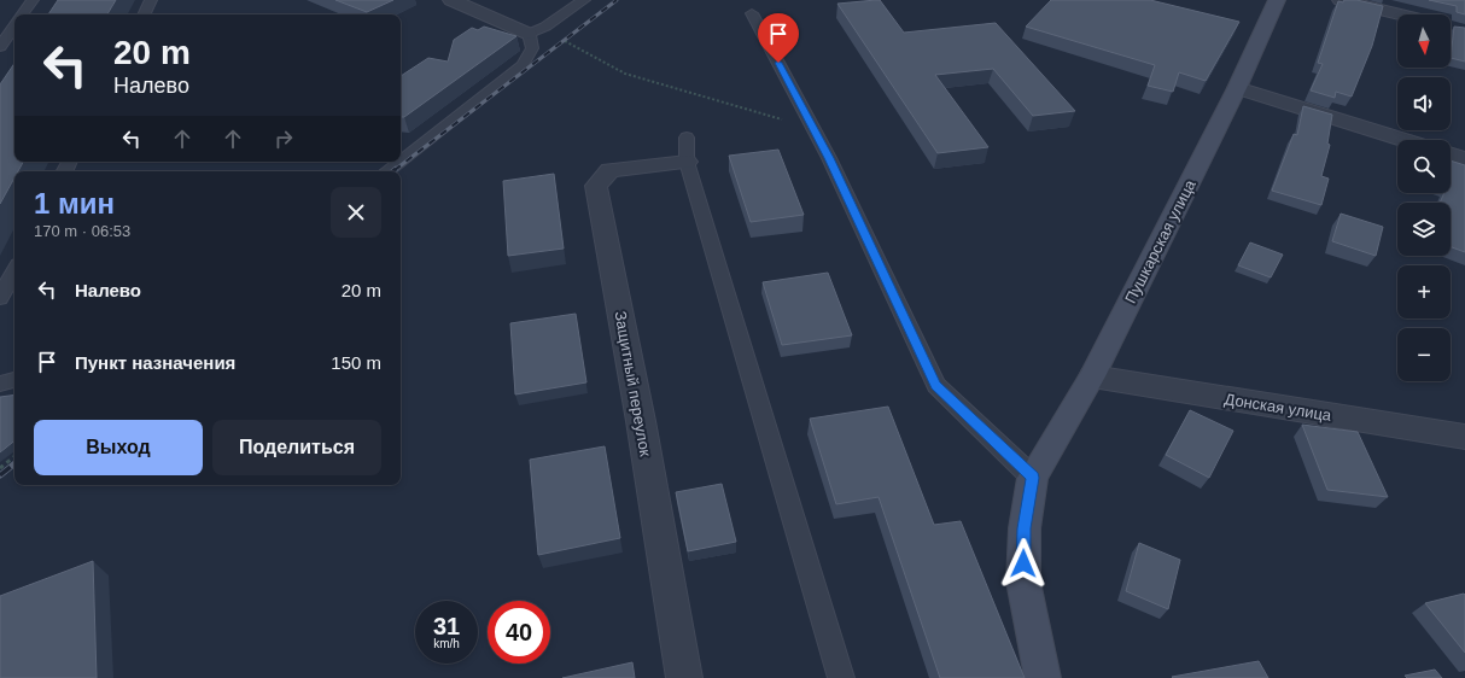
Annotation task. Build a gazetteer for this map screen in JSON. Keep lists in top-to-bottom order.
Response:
{
  "streets": {
    "street": ["Пушкарская улица", "Защитный переулок", "Донская улица"]
  },
  "crossings": [
    ["Пушкарская улица", "Донская улица"]
  ],
  "north": "bottom",
  "page": {
    "map_buttons": ["+", "−"],
    "turn": ["20 m", "Налево"],
    "heading": ["1 мин", "170 m · 06:53"],
    "list": [
      {
        "name": "Налево",
        "value": "20 m"
      },
      {
        "name": "Пункт назначения",
        "value": "150 m"
      }
    ],
    "buttons": ["Выход", "Поделиться"],
    "speed": "31 km/h",
    "limit": "40"
  }
}
